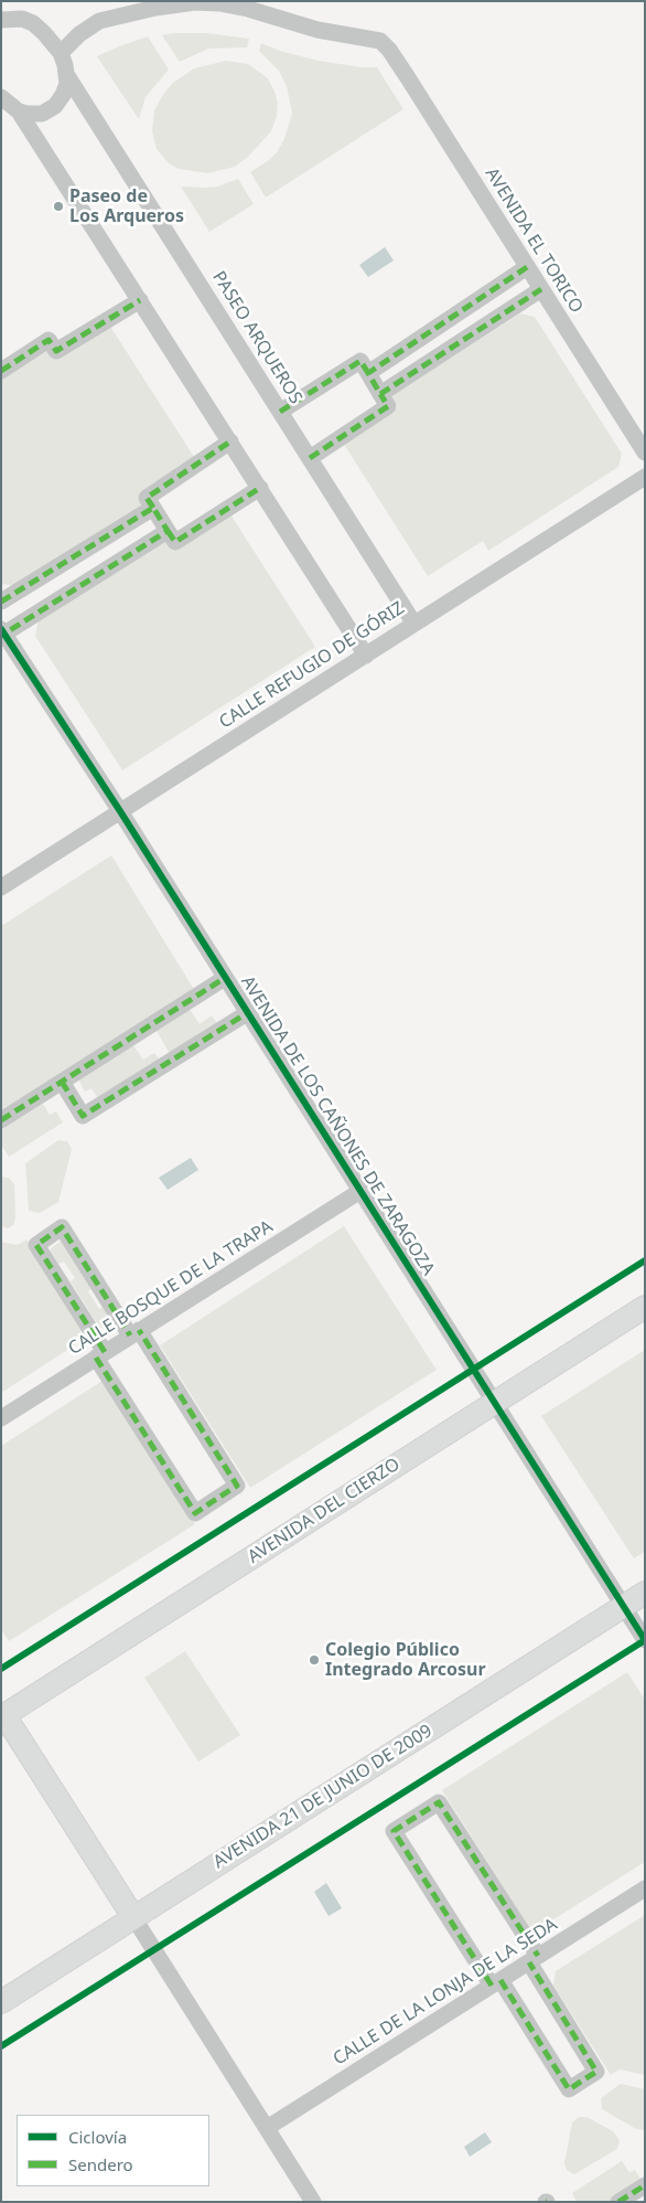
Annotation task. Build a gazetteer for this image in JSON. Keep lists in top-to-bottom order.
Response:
{
  "streets": {
    "main road": ["AVENIDA DEL CIERZO", "AVENIDA 21 DE JUNIO DE 2009"],
    "street": [
      "AVENIDA EL TORICO",
      "PASEO ARQUEROS",
      "CALLE REFUGIO DE GÓRIZ",
      "AVENIDA DE LOS CAÑONES DE ZARAGOZA",
      "CALLE BOSQUE DE LA TRAPA",
      "CALLE DE LA LONJA DE LA SEDA"
    ]
  },
  "crossings": [
    ["PASEO ARQUEROS", "CALLE REFUGIO DE GÓRIZ"],
    ["CALLE REFUGIO DE GÓRIZ", "AVENIDA DE LOS CAÑONES DE ZARAGOZA"],
    ["AVENIDA DE LOS CAÑONES DE ZARAGOZA", "CALLE BOSQUE DE LA TRAPA"],
    ["AVENIDA DE LOS CAÑONES DE ZARAGOZA", "AVENIDA DEL CIERZO"],
    ["AVENIDA DE LOS CAÑONES DE ZARAGOZA", "AVENIDA 21 DE JUNIO DE 2009"]
  ],
  "places": ["Paseo de Los Arqueros", "Colegio Público Integrado Arcosur"],
  "legend": ["Ciclovía", "Sendero"]
}
